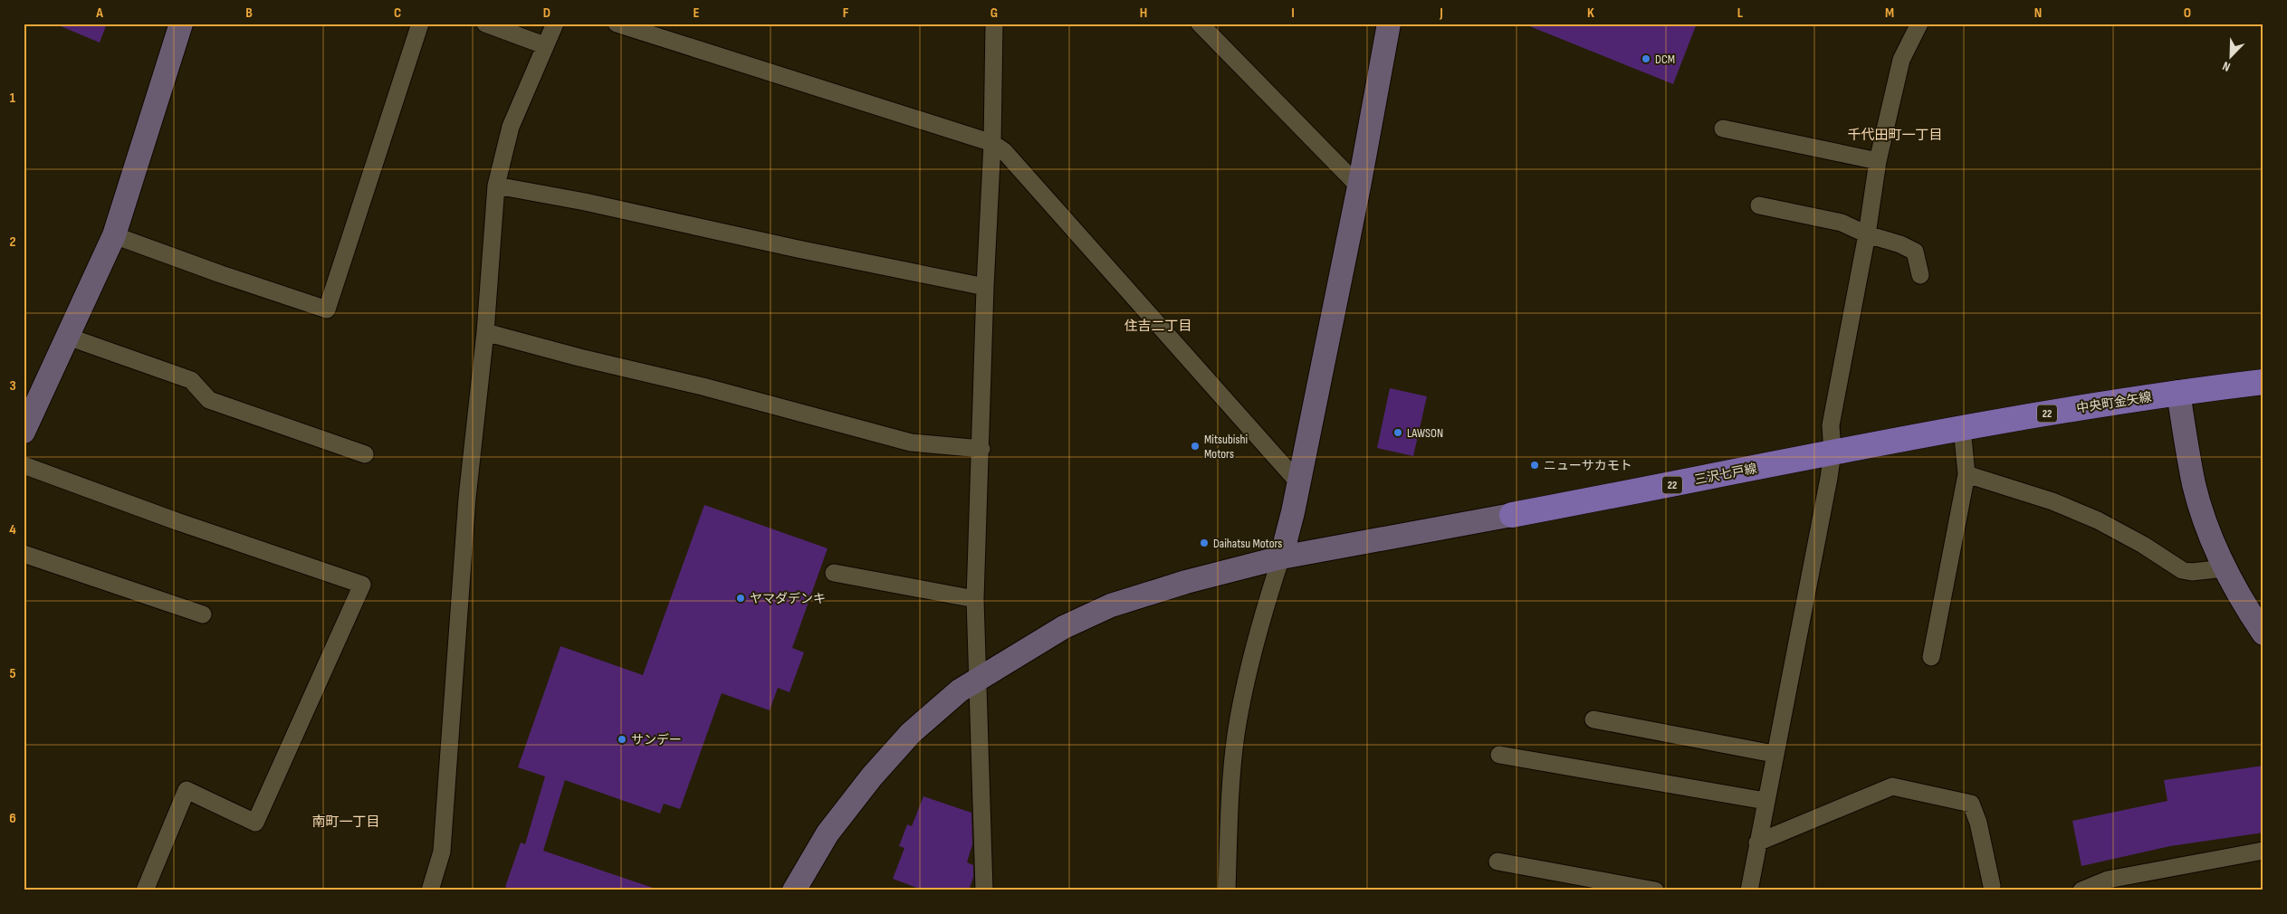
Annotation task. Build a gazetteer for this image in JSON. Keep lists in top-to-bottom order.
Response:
{
  "streets": {
    "main road": ["中央町金矢線", "22", "三沢七戸線"]
  },
  "crossings": [
    ["中央町金矢線", "三沢七戸線"]
  ],
  "districts": ["千代田町一丁目", "住吉二丁目", "南町一丁目"],
  "places": [
    "DCM",
    "LAWSON",
    "Mitsubishi Motors",
    "ニューサカモト",
    "Daihatsu Motors",
    "ヤマダデンキ",
    "サンデー"
  ],
  "north": "bottom left",
  "grid": {
    "columns": [
      "A",
      "B",
      "C",
      "D",
      "E",
      "F",
      "G",
      "H",
      "I",
      "J",
      "K",
      "L",
      "M",
      "N",
      "O"
    ],
    "rows": [
      "1",
      "2",
      "3",
      "4",
      "5",
      "6"
    ]
  }
}
